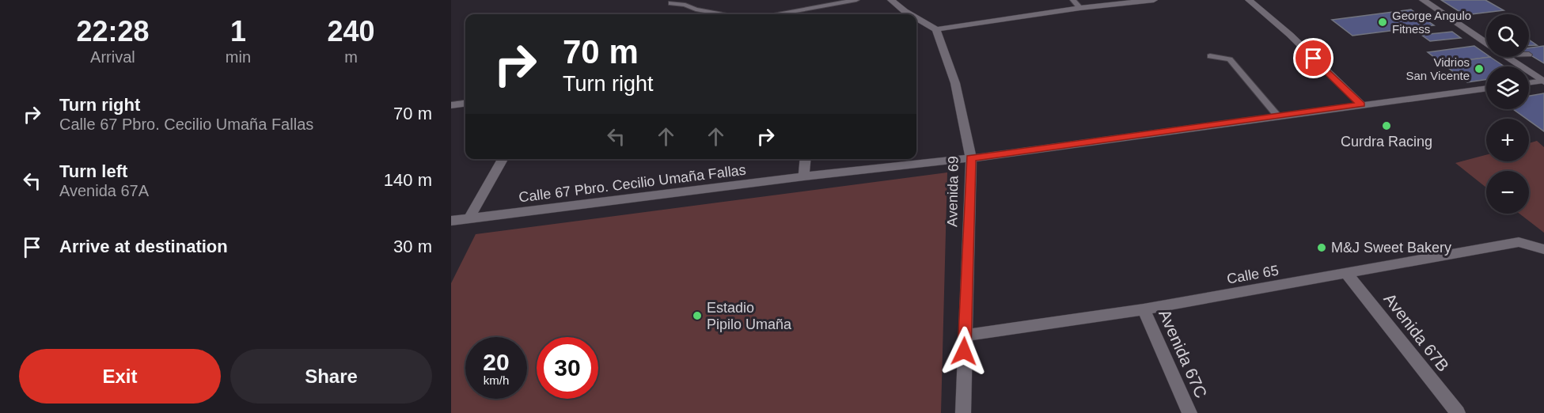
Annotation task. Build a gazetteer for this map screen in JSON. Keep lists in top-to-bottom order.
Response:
{
  "streets": {
    "street": [
      "Calle 67 Pbro. Cecilio Umaña Fallas",
      "Avenida 69",
      "Calle 65",
      "Avenida 67B",
      "Avenida 67C"
    ]
  },
  "crossings": [
    ["Calle 67 Pbro. Cecilio Umaña Fallas", "Avenida 69"],
    ["Avenida 69", "Calle 65"],
    ["Calle 65", "Avenida 67B"],
    ["Calle 65", "Avenida 67C"]
  ],
  "places": [
    "George Angulo Fitness",
    "Vidrios San Vicente",
    "Curdra Racing",
    "M&J Sweet Bakery",
    "Estadio Pipilo Umaña"
  ],
  "page": {
    "eta": [
      "22:28",
      "Arrival",
      "1",
      "min",
      "240",
      "m"
    ],
    "map_buttons": ["+", "−"],
    "turn": ["70 m", "Turn right"],
    "list": [
      {
        "name": "Turn right",
        "note": "Calle 67 Pbro. Cecilio Umaña Fallas",
        "value": "70 m"
      },
      {
        "name": "Turn left",
        "note": "Avenida 67A",
        "value": "140 m"
      },
      {
        "name": "Arrive at destination",
        "value": "30 m"
      }
    ],
    "speed": "20 km/h",
    "limit": "30",
    "buttons": ["Exit", "Share"]
  }
}
